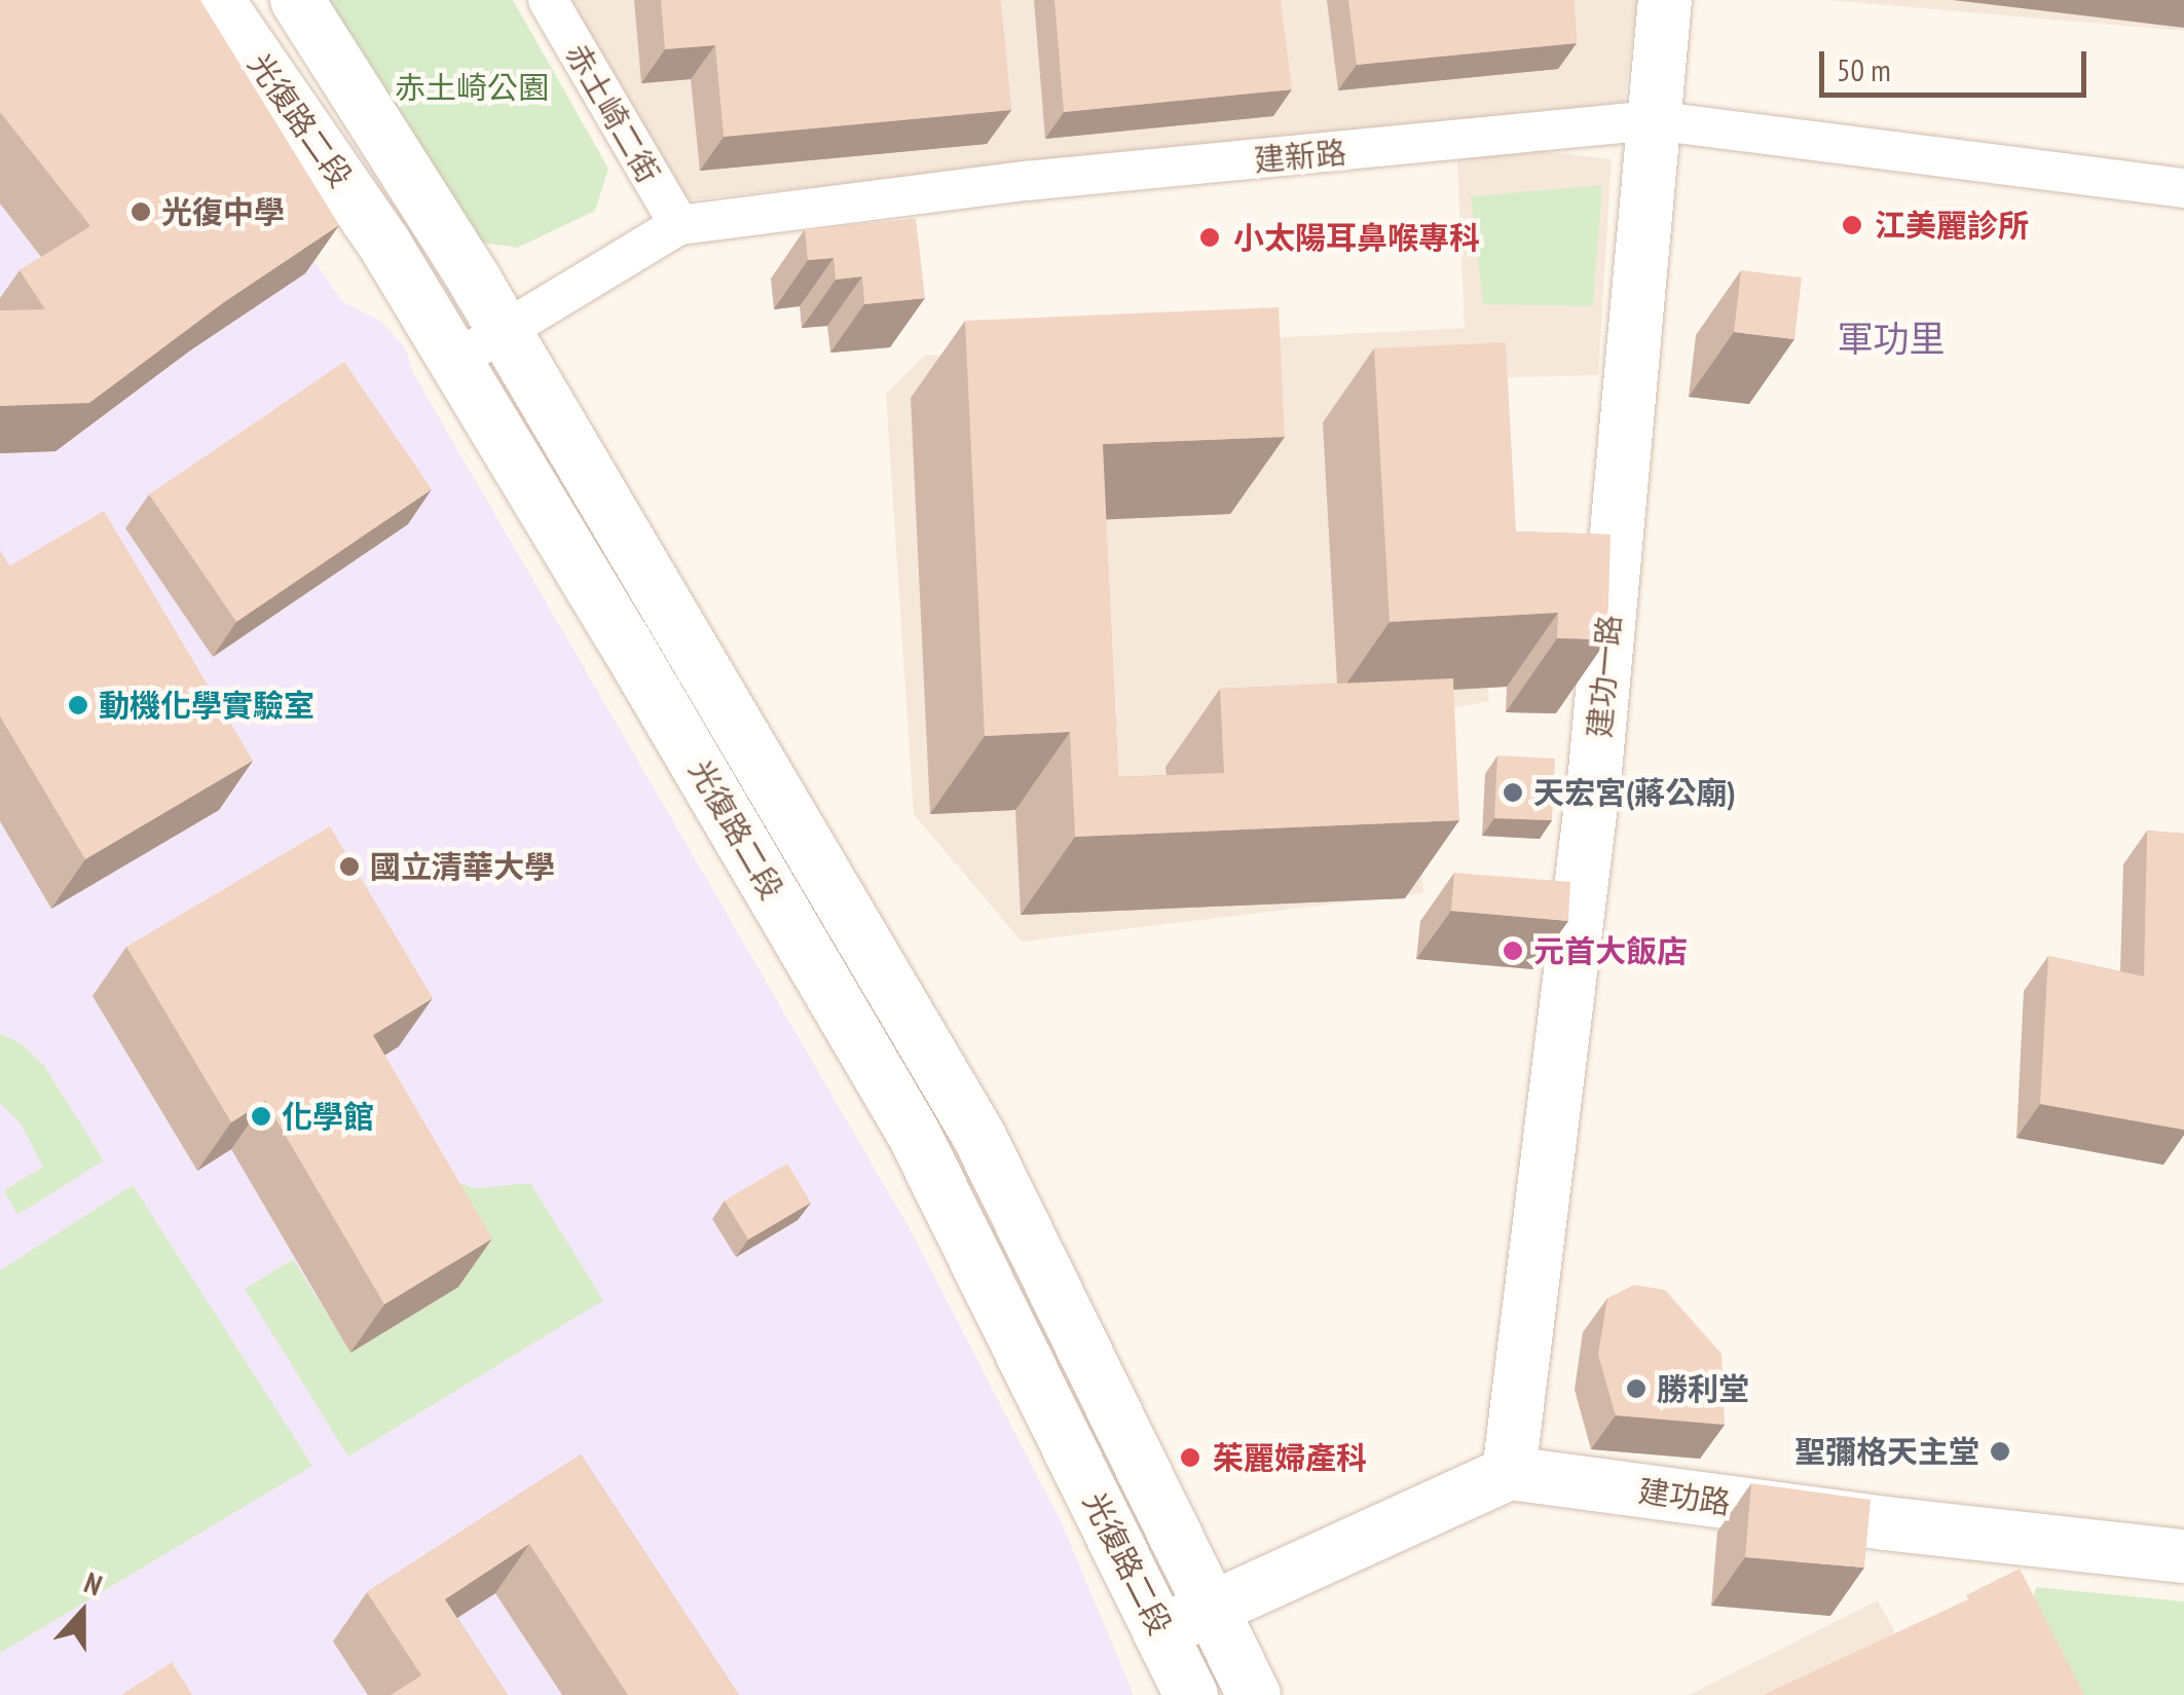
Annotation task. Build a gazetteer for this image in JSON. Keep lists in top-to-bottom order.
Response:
{
  "streets": {
    "main road": ["光復路二段", "建功一路", "建功路"],
    "street": ["赤土崎二街", "建新路"]
  },
  "crossings": [
    ["赤土崎二街", "建新路"],
    ["光復路二段", "建新路"],
    ["建新路", "建功一路"],
    ["建功一路", "建功路"]
  ],
  "districts": ["軍功里"],
  "parks": ["赤土崎公園"],
  "places": [
    "光復中學",
    "江美麗診所",
    "小太陽耳鼻喉專科",
    "動機化學實驗室",
    "天宏宮(蔣公廟)",
    "國立清華大學",
    "元首大飯店",
    "化學館",
    "勝利堂",
    "聖彌格天主堂",
    "茱麗婦產科"
  ],
  "scale_bar": "50 m",
  "north": "top"
}
